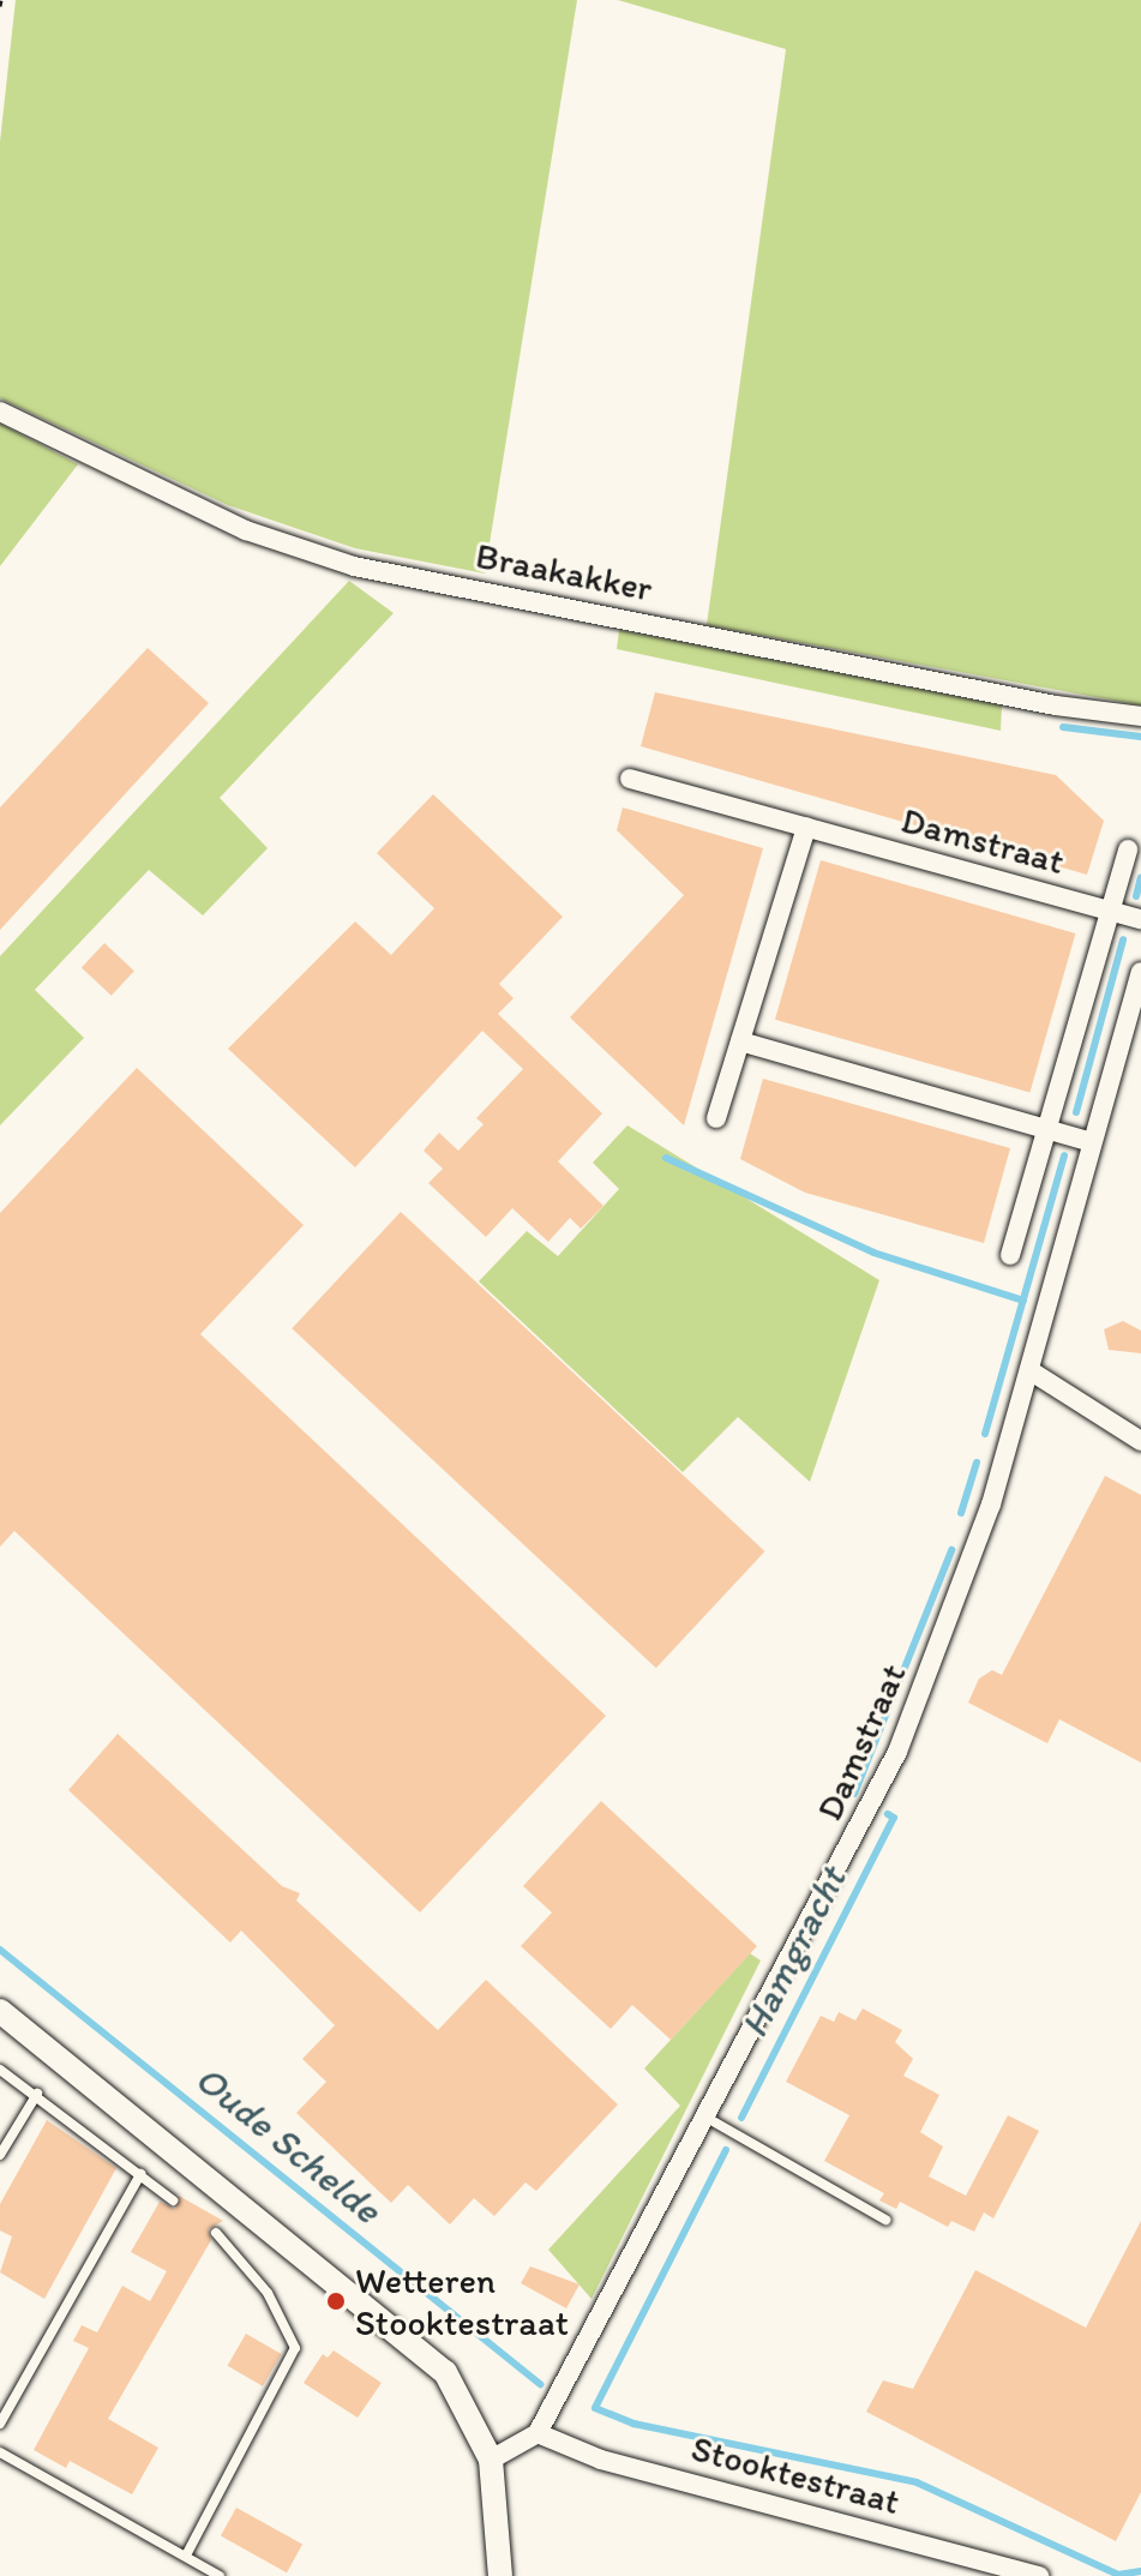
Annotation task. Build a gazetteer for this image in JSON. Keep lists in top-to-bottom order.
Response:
{
  "streets": {
    "street": ["Braakakker", "Damstraat", "Stooktestraat"]
  },
  "crossings": [
    ["Damstraat", "Stooktestraat"]
  ],
  "water": ["Hamgracht", "Oude Schelde"],
  "places": ["Wetteren Stooktestraat"]
}
